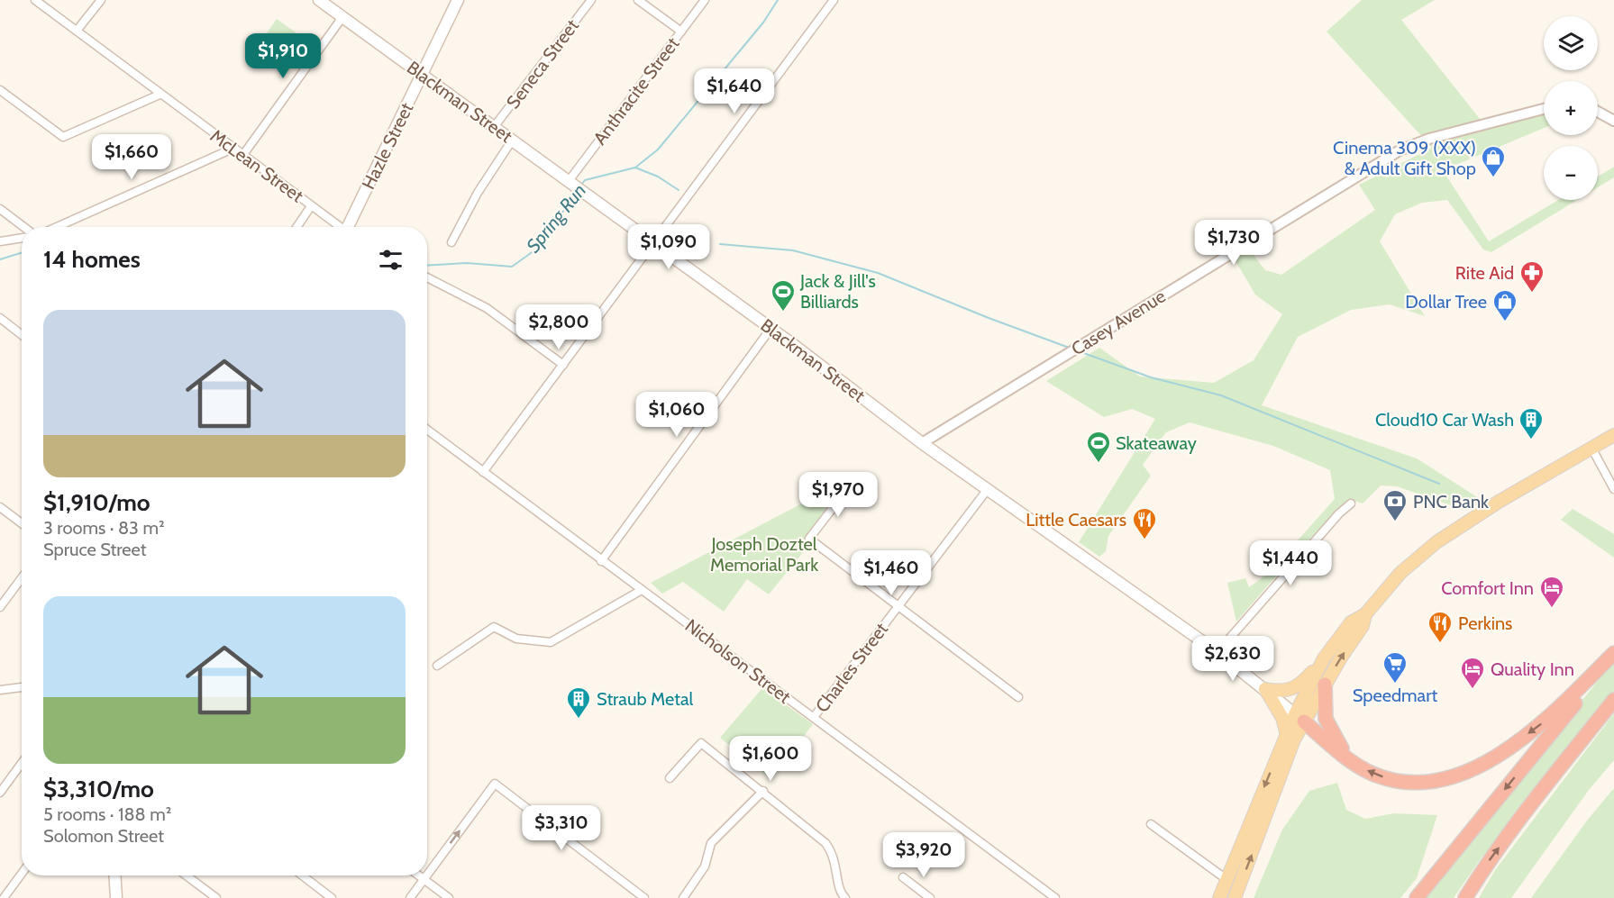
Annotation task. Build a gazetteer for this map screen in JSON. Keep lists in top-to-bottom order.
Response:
{
  "streets": {
    "main road": ["Blackman Street", "Hazle Street"],
    "street": [
      "Seneca Street",
      "Anthracite Street",
      "McLean Street",
      "Casey Avenue",
      "Nicholson Street",
      "Charles Street"
    ]
  },
  "crossings": [
    ["Seneca Street", "Blackman Street"],
    ["Anthracite Street", "Blackman Street"],
    ["Blackman Street", "Hazle Street"],
    ["Blackman Street", "Casey Avenue"],
    ["Blackman Street", "Charles Street"],
    ["Nicholson Street", "Charles Street"]
  ],
  "water": ["Spring Run"],
  "parks": ["Joseph Doztel Memorial Park"],
  "places": {
    "shop": ["Cinema 309 (XXX) & Adult Gift Shop", "Dollar Tree"],
    "pharmacy": ["Rite Aid"],
    "sports": ["Jack & Jill's Billiards", "Skateaway"],
    "building": ["Cloud10 Car Wash", "Straub Metal"],
    "bank": ["PNC Bank"],
    "restaurant": ["Little Caesars", "Perkins"],
    "hotel": ["Comfort Inn", "Quality Inn"],
    "supermarket": ["Speedmart"]
  },
  "page": {
    "map_buttons": ["+", "−"],
    "price": [
      "$1,910",
      "$1,640",
      "$1,660",
      "$1,730",
      "$1,090",
      "$2,800",
      "$1,060",
      "$1,970",
      "$1,440",
      "$1,460",
      "$2,630",
      "$1,600",
      "$3,310",
      "$3,920"
    ],
    "heading": "14 homes",
    "list": [
      {
        "name": "$1,910/mo",
        "note": "3 rooms · 83 m² · Spruce Street"
      },
      {
        "name": "$3,310/mo",
        "note": "5 rooms · 188 m² · Solomon Street"
      }
    ]
  }
}
